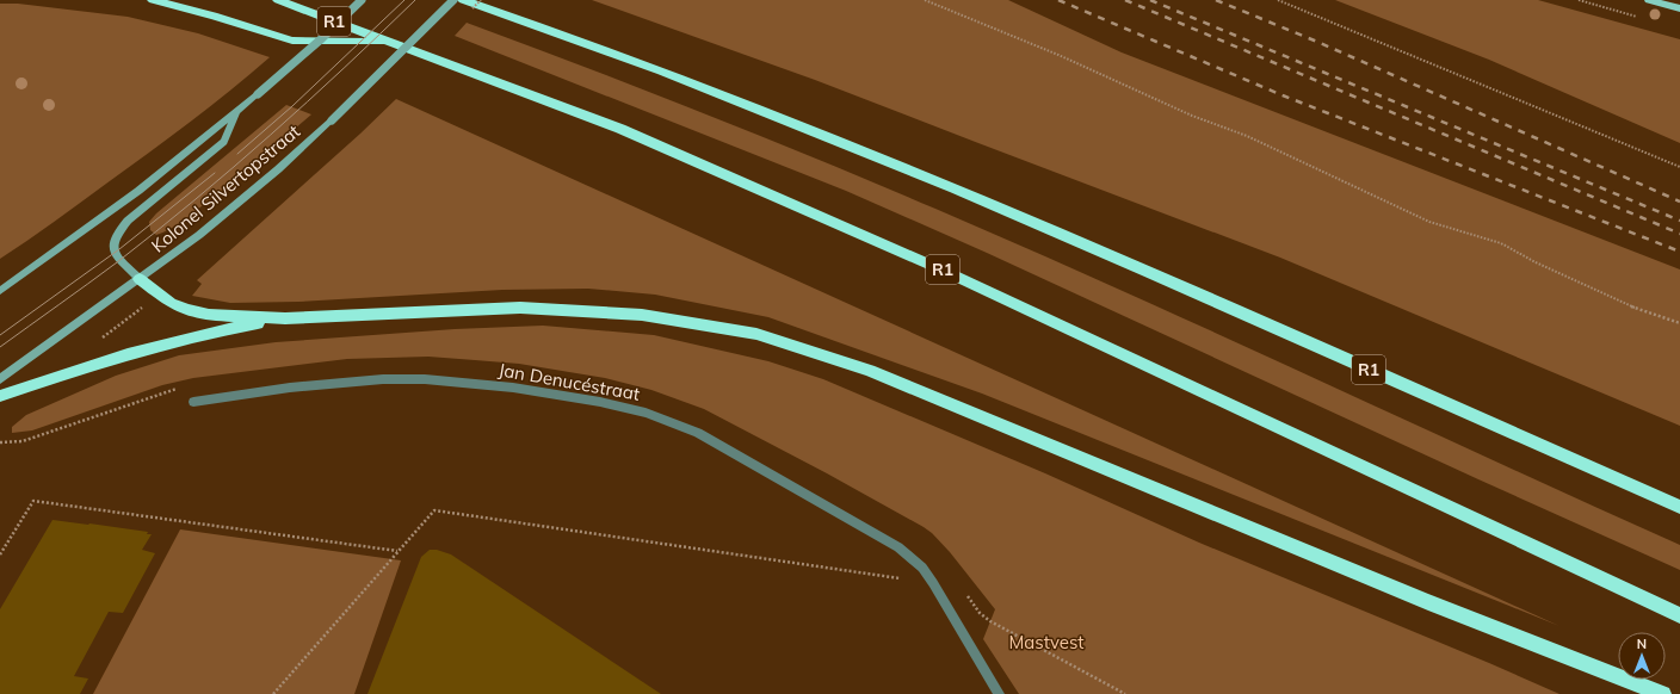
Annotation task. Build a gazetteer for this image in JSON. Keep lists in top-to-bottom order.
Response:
{
  "streets": {
    "highway": ["R1"],
    "main road": ["Kolonel Silvertopstraat"],
    "lane": ["Jan Denucéstraat"]
  },
  "parks": ["Mastvest"],
  "north": "top"
}
